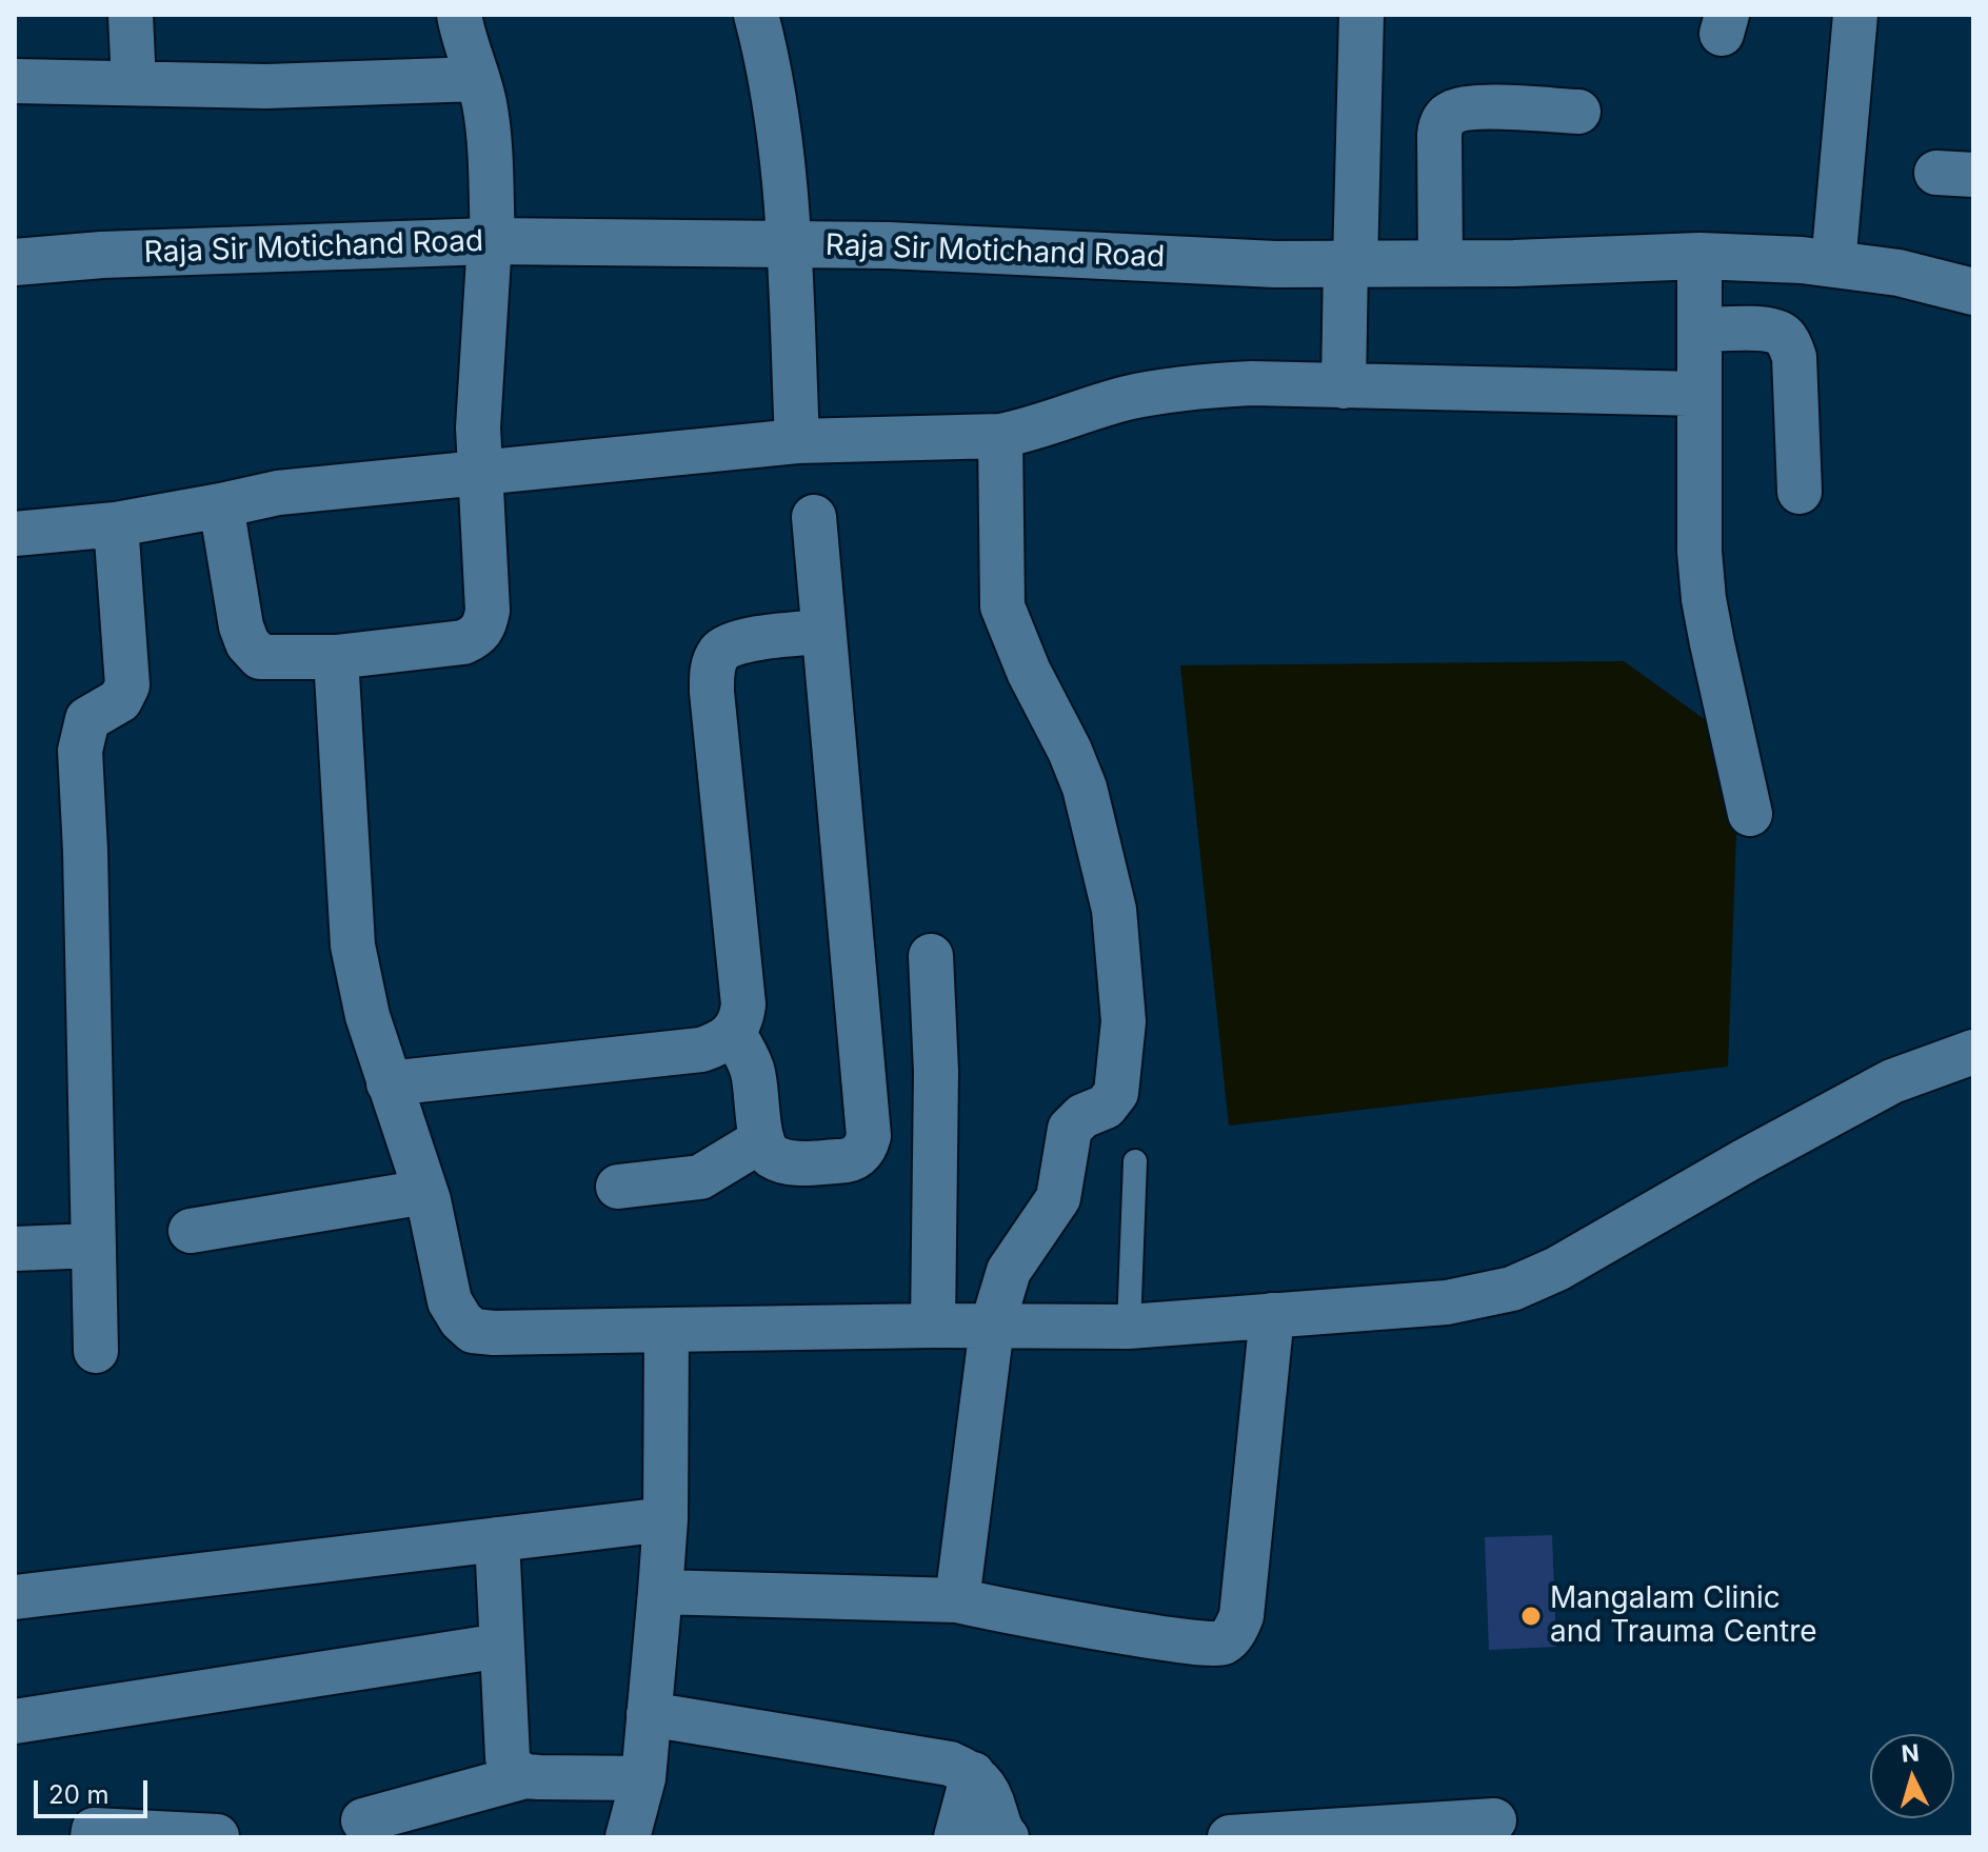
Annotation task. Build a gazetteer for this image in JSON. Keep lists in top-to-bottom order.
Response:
{
  "streets": {
    "street": ["Raja Sir Motichand Road"]
  },
  "places": ["Mangalam Clinic and Trauma Centre"],
  "scale_bar": "20 m",
  "north": "top"
}
